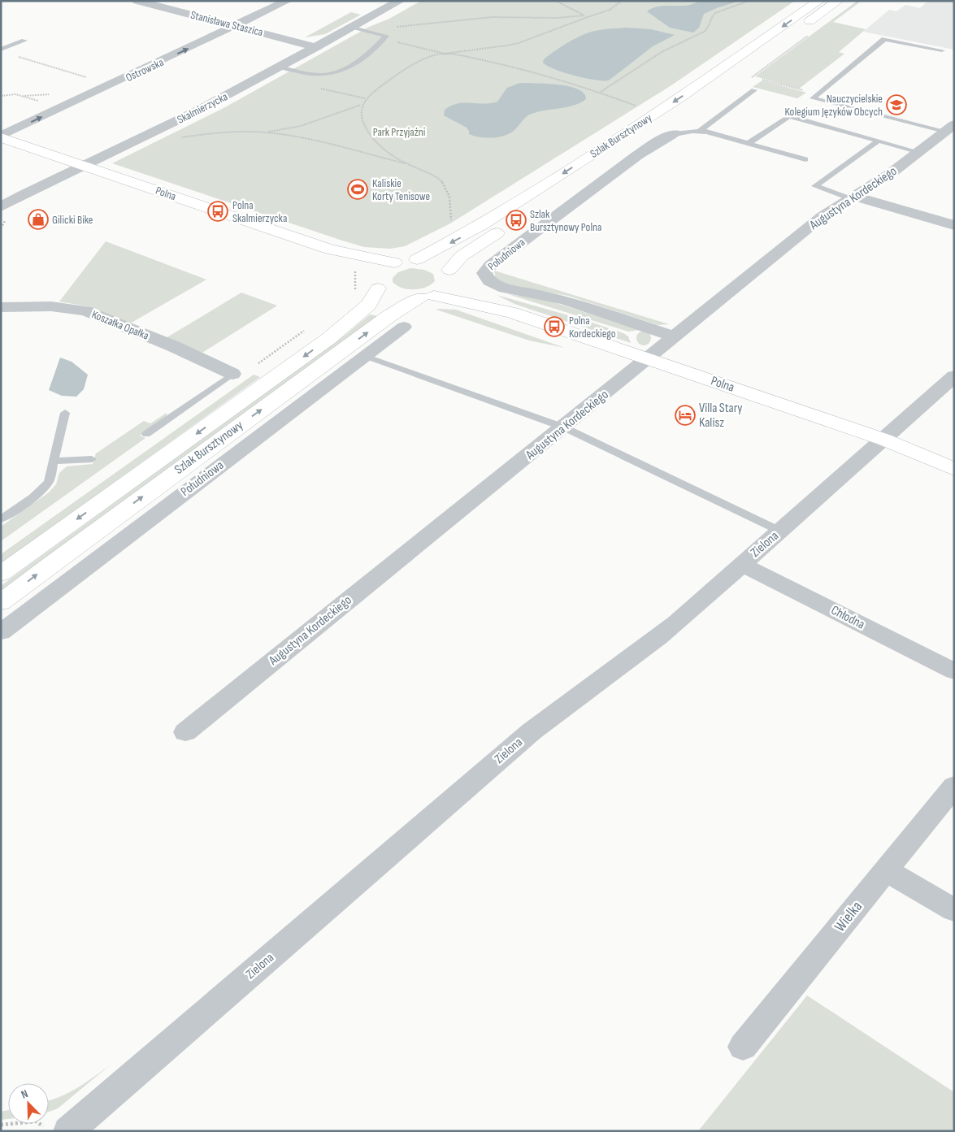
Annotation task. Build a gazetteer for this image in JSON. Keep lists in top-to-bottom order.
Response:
{
  "streets": {
    "main road": ["Szlak Bursztynowy", "Polna"],
    "street": [
      "Stanisława Staszica",
      "Ostrowska",
      "Skalmierzycka",
      "Augustyna Kordeckiego",
      "Południowa",
      "Koszałka Opałka",
      "Zielona",
      "Chłodna",
      "Wielka"
    ]
  },
  "crossings": [
    ["Stanisława Staszica", "Ostrowska"],
    ["Stanisława Staszica", "Skalmierzycka"],
    ["Ostrowska", "Polna"],
    ["Skalmierzycka", "Polna"],
    ["Szlak Bursztynowy", "Polna"],
    ["Polna", "Augustyna Kordeckiego"],
    ["Polna", "Zielona"],
    ["Augustyna Kordeckiego", "Południowa"],
    ["Zielona", "Chłodna"]
  ],
  "one_way": ["Ostrowska"],
  "parks": ["Park Przyjaźni"],
  "places": {
    "school or university": ["Nauczycielskie Kolegium Języków Obcych"],
    "sports": ["Kaliskie Korty Tenisowe"],
    "bus stop": ["Polna Skalmierzycka", "Szlak Bursztynowy Polna", "Polna Kordeckiego"],
    "shop": ["Gilicki Bike"],
    "hotel": ["Villa Stary Kalisz"]
  },
  "north": "top left"
}
